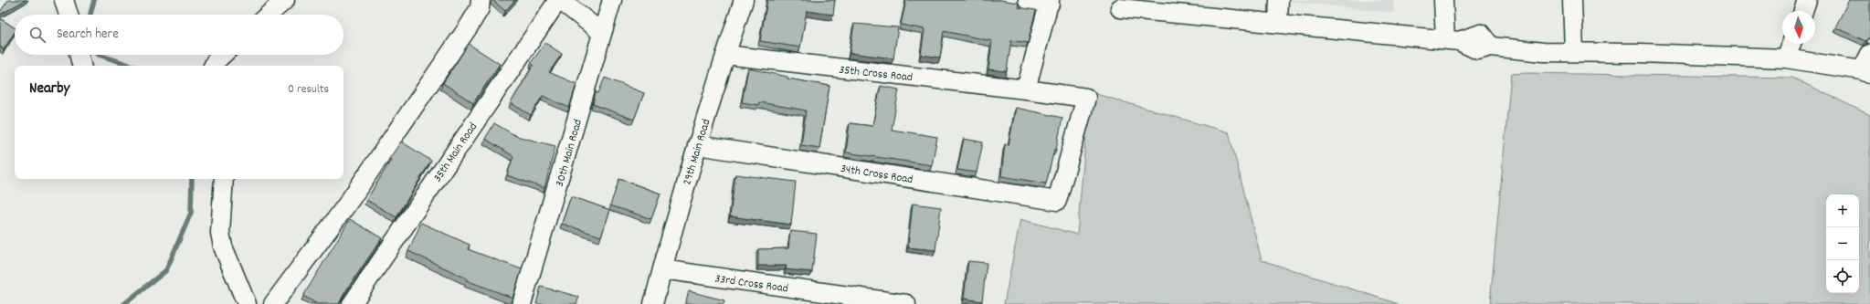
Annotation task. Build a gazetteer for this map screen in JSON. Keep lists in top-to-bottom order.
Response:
{
  "streets": {
    "street": [
      "35th Cross Road",
      "35th Main Road",
      "29th Main Road",
      "30th Main Road",
      "34th Cross Road",
      "33rd Cross Road"
    ]
  },
  "crossings": [
    ["35th Cross Road", "29th Main Road"],
    ["35th Cross Road", "34th Cross Road"],
    ["29th Main Road", "34th Cross Road"],
    ["29th Main Road", "33rd Cross Road"]
  ],
  "north": "bottom",
  "page": {
    "search": "Search here",
    "heading": ["Nearby", "0 results"],
    "map_buttons": ["+", "−"]
  }
}
